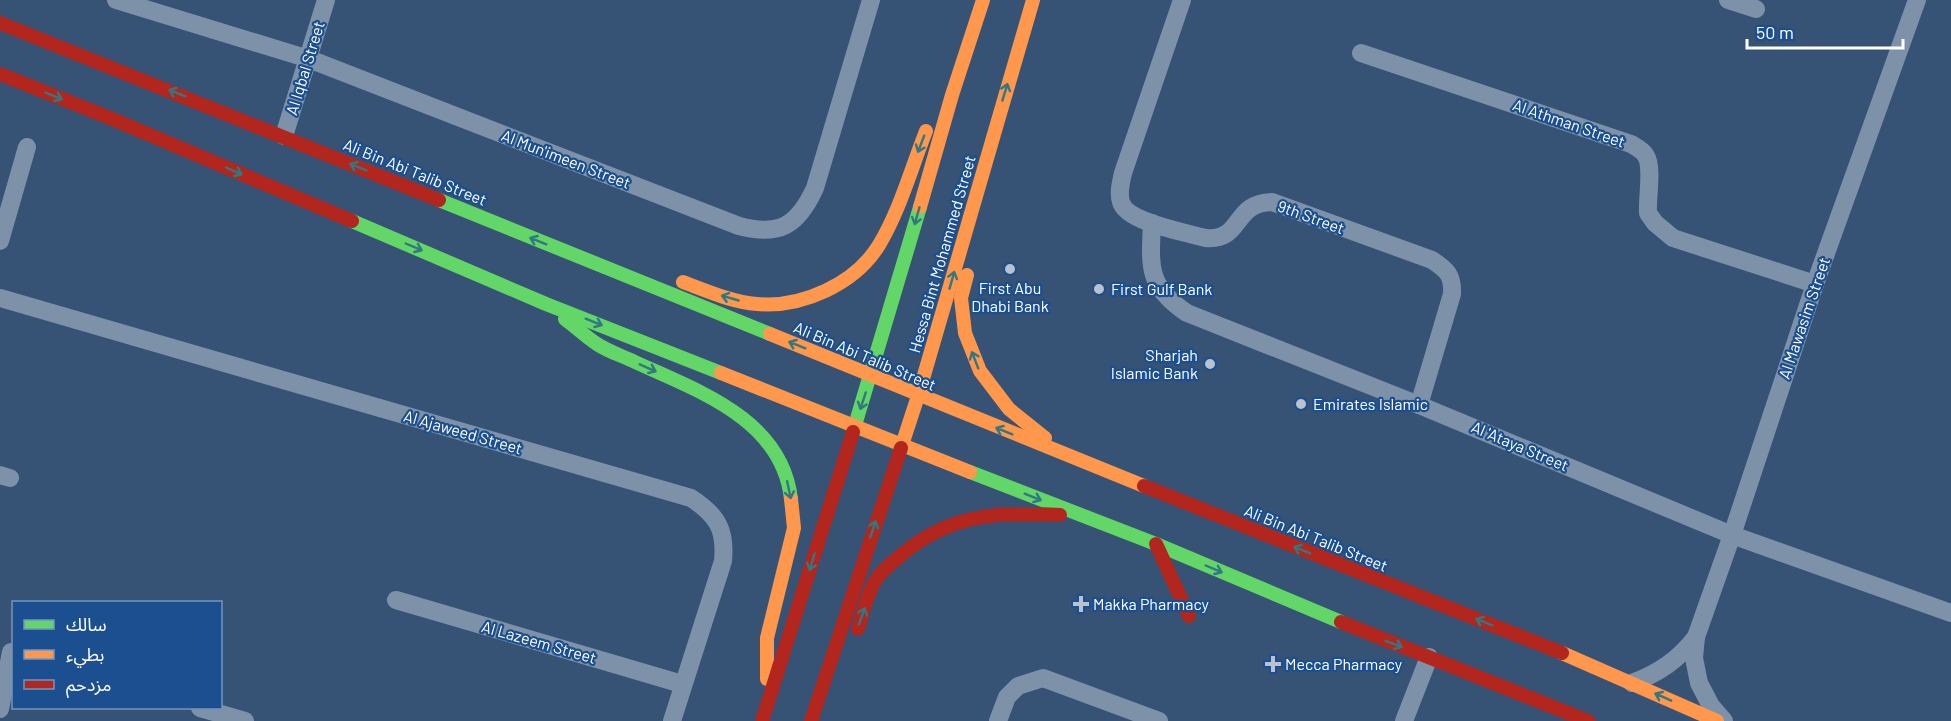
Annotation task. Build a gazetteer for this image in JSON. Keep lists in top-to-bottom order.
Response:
{
  "streets": {
    "main road": ["Ali Bin Abi Talib Street", "Hessa Bint Mohammed Street"],
    "street": [
      "Al Iqbal Street",
      "Al Athman Street",
      "Al Mun'imeen Street",
      "9th Street",
      "Al Mawasim Street",
      "Al Ajaweed Street",
      "Al 'Ataya Street",
      "Al Lazeem Street"
    ]
  },
  "crossings": [
    ["Al Iqbal Street", "Al Mun'imeen Street"],
    ["Al Iqbal Street", "Ali Bin Abi Talib Street"],
    ["Al Athman Street", "Al Mawasim Street"],
    ["Ali Bin Abi Talib Street", "Hessa Bint Mohammed Street"],
    ["Ali Bin Abi Talib Street", "Al Mawasim Street"],
    ["9th Street", "Al 'Ataya Street"],
    ["Al Mawasim Street", "Al 'Ataya Street"],
    ["Al Ajaweed Street", "Al Lazeem Street"]
  ],
  "places": {
    "other": [
      "First Abu Dhabi Bank",
      "First Gulf Bank",
      "Sharjah Islamic Bank",
      "Emirates Islamic"
    ],
    "health": ["Makka Pharmacy", "Mecca Pharmacy"]
  },
  "legend": ["سالك", "بطيء", "مزدحم"],
  "scale_bar": "50 m"
}
